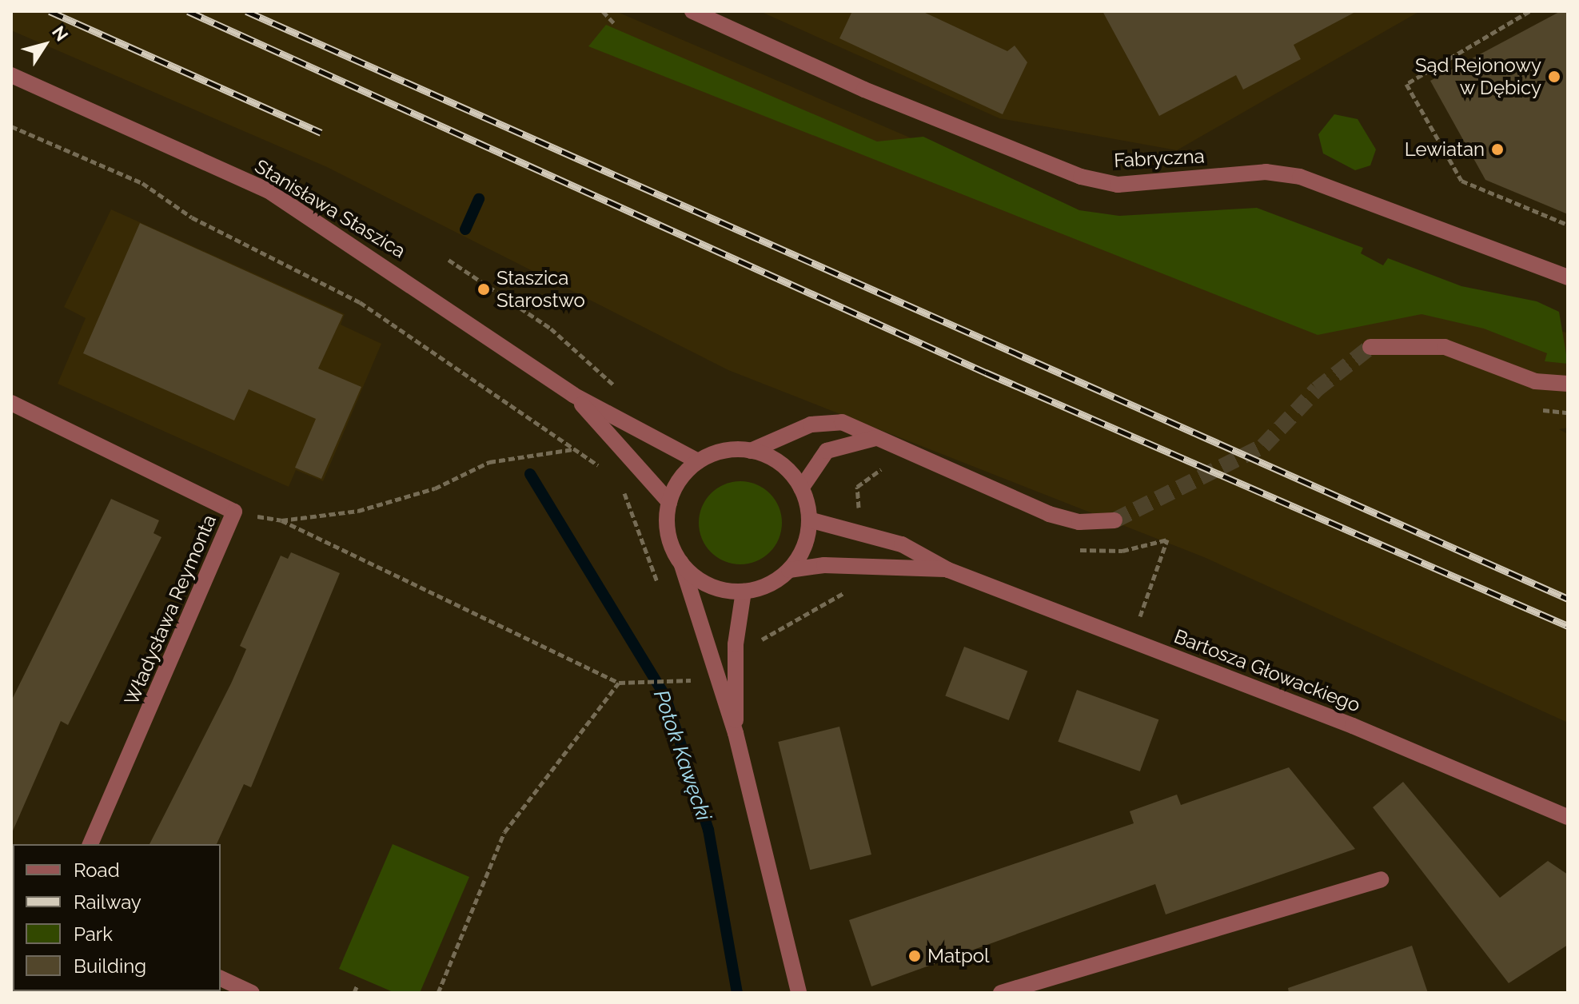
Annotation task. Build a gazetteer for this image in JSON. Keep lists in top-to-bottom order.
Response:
{
  "streets": {
    "street": [
      "Fabryczna",
      "Stanisława Staszica",
      "Władysława Reymonta",
      "Bartosza Głowackiego"
    ]
  },
  "crossings": [
    ["Stanisława Staszica", "Bartosza Głowackiego"]
  ],
  "water": ["Potok Kawęcki"],
  "places": [
    "Sąd Rejonowy w Dębicy",
    "Lewiatan",
    "Staszica Starostwo",
    "Matpol"
  ],
  "legend": [
    "Road",
    "Railway",
    "Park",
    "Building"
  ],
  "north": "top right"
}
